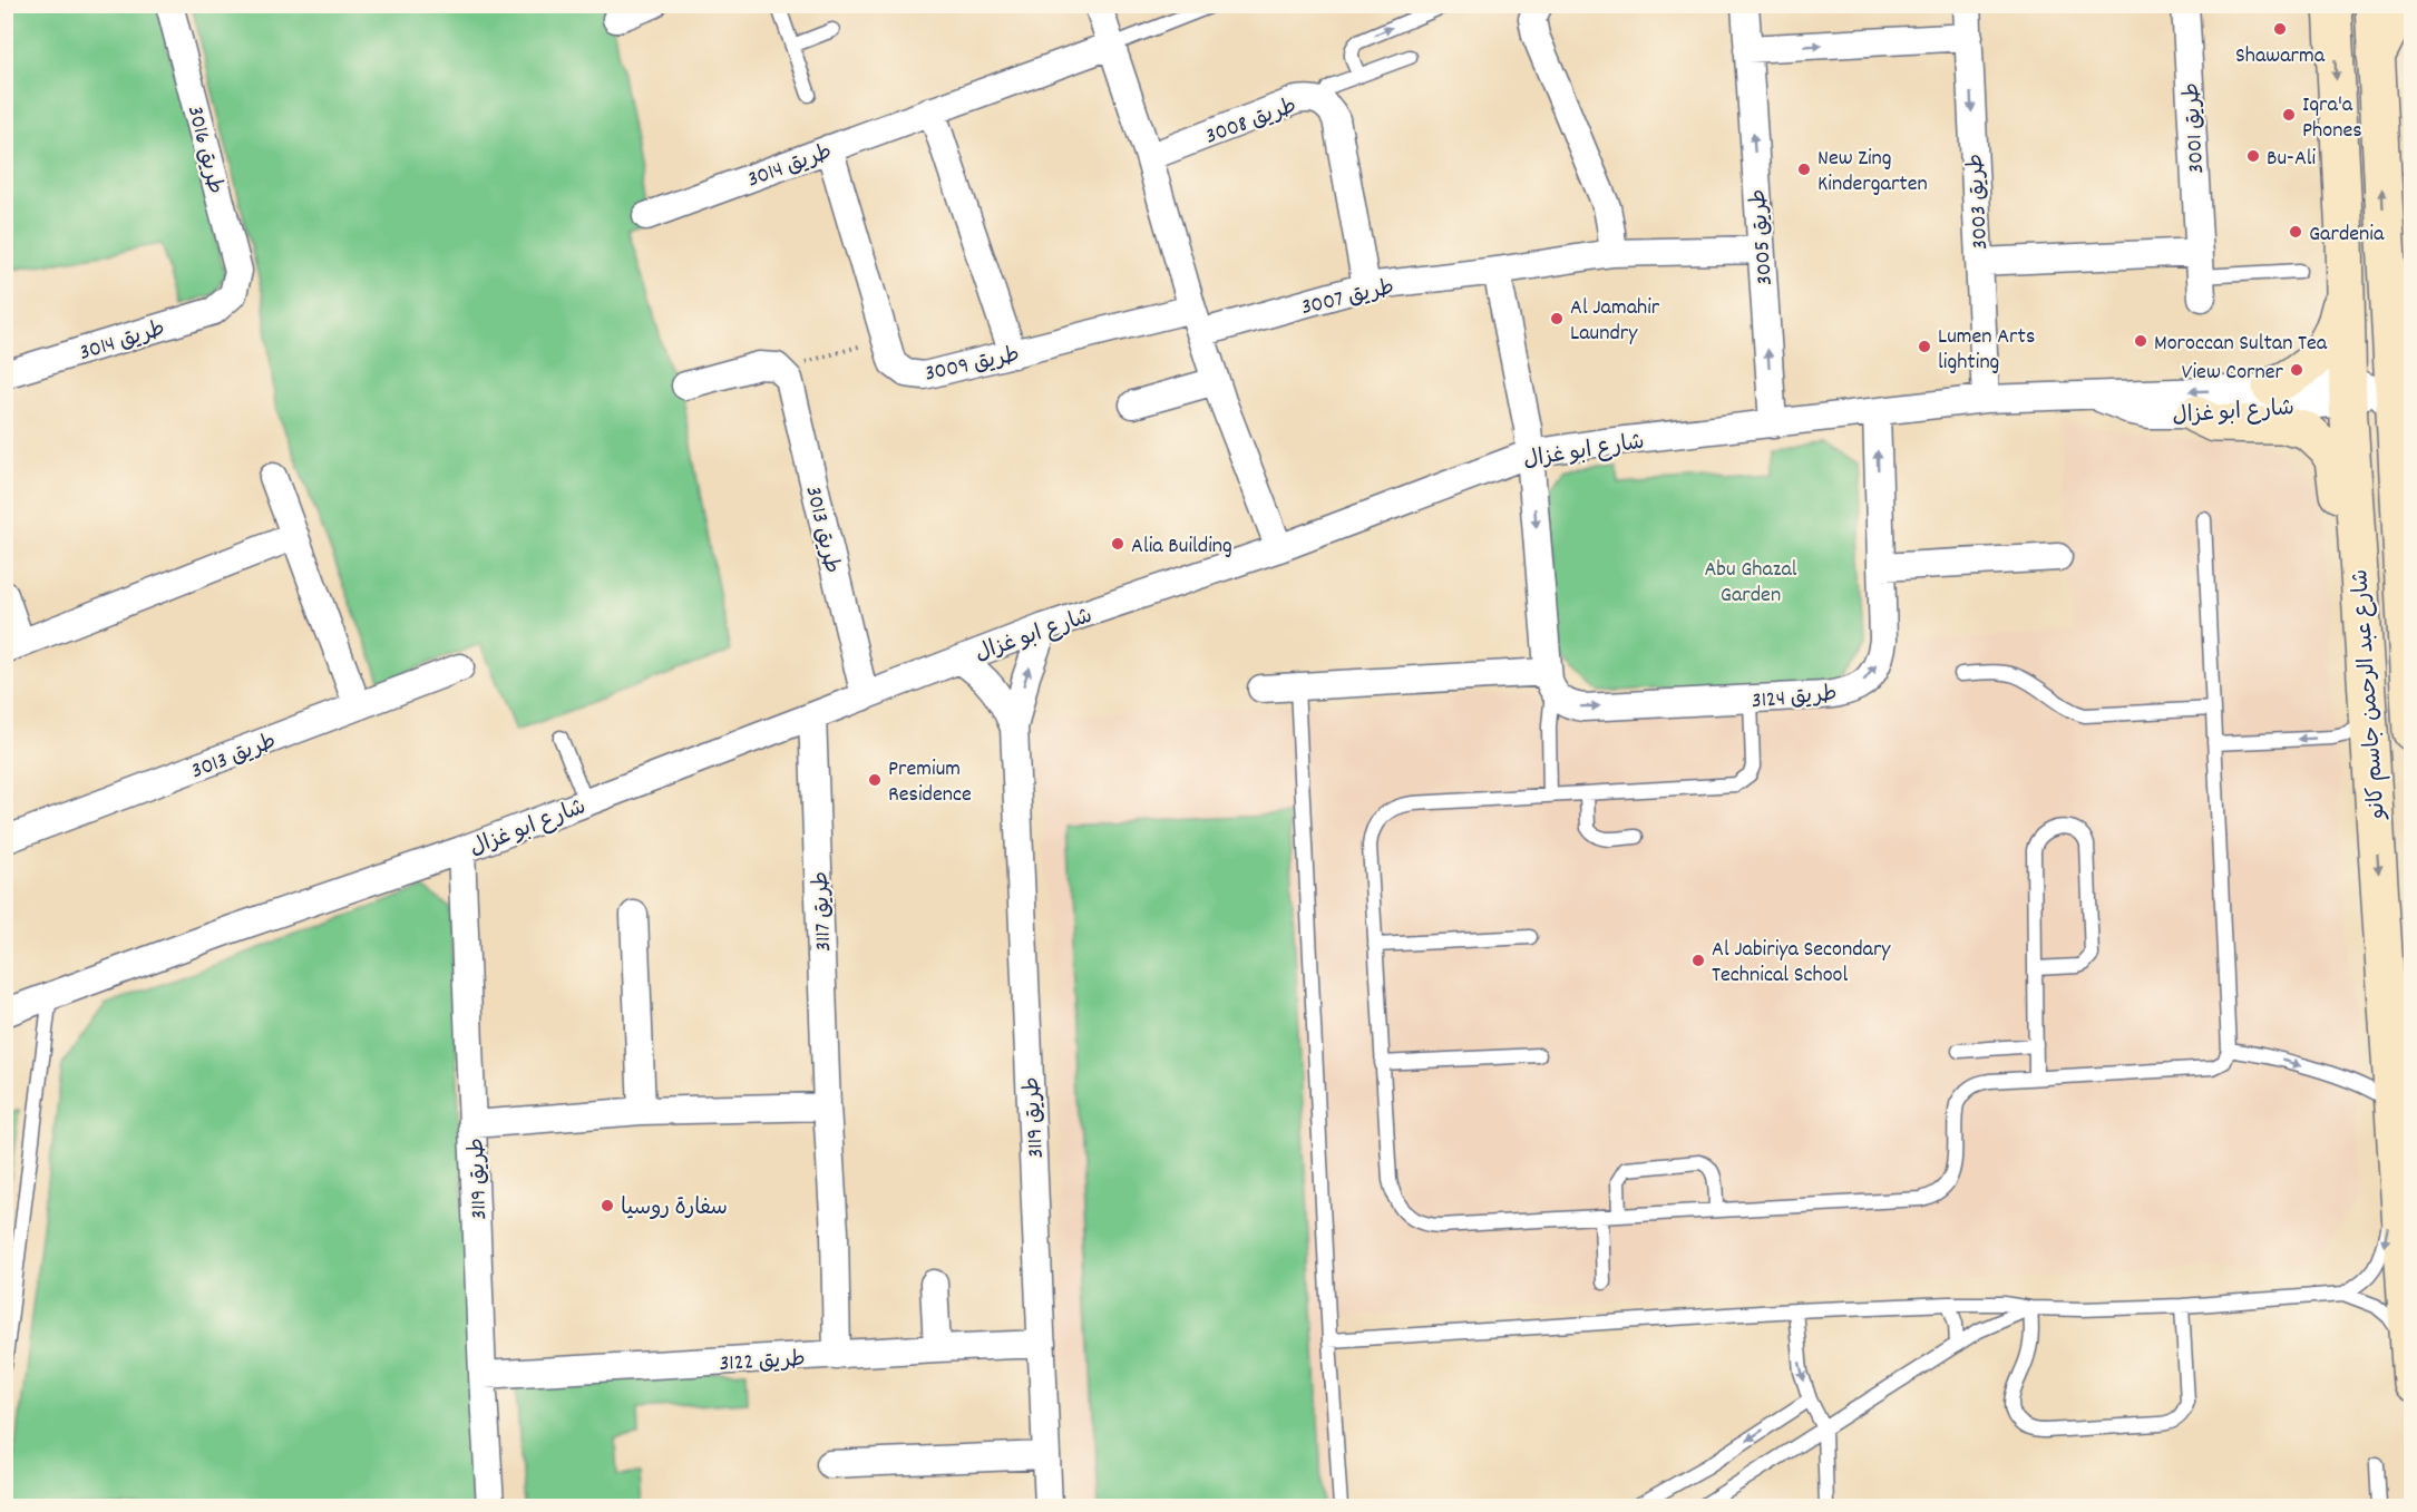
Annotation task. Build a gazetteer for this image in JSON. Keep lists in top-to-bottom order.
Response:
{
  "streets": {
    "main road": ["شارع عبد الرحمن جاسم كانو"],
    "street": [
      "طريق 3008",
      "طريق 3001",
      "طريق 3016",
      "طريق 3014",
      "طريق 3003",
      "طريق 3005",
      "طريق 3007",
      "طريق 3009",
      "شارع ابو غزال",
      "طريق 3013",
      "طريق 3124",
      "طريق 3117",
      "طريق 3119",
      "طريق 3122"
    ]
  },
  "crossings": [
    ["طريق 3008", "طريق 3007"],
    ["طريق 3016", "طريق 3014"],
    ["طريق 3014", "طريق 3009"],
    ["طريق 3003", "شارع ابو غزال"],
    ["طريق 3005", "طريق 3007"],
    ["طريق 3005", "شارع ابو غزال"],
    ["طريق 3007", "طريق 3009"],
    ["شارع ابو غزال", "طريق 3013"],
    ["شارع ابو غزال", "شارع عبد الرحمن جاسم كانو"],
    ["شارع ابو غزال", "طريق 3124"],
    ["شارع ابو غزال", "طريق 3117"],
    ["شارع ابو غزال", "طريق 3119"],
    ["طريق 3117", "طريق 3122"],
    ["طريق 3119", "طريق 3122"]
  ],
  "one_way": ["طريق 3003"],
  "parks": ["Abu Ghazal Garden"],
  "places": [
    "Shawarma",
    "Iqra'a Phones",
    "Bu-Ali",
    "New Zing Kindergarten",
    "Gardenia",
    "Al Jamahir Laundry",
    "Moroccan Sultan Tea",
    "Lumen Arts lighting",
    "View Corner",
    "Alia Building",
    "Premium Residence",
    "Al Jabiriya Secondary Technical School",
    "سفارة روسيا"
  ]
}
